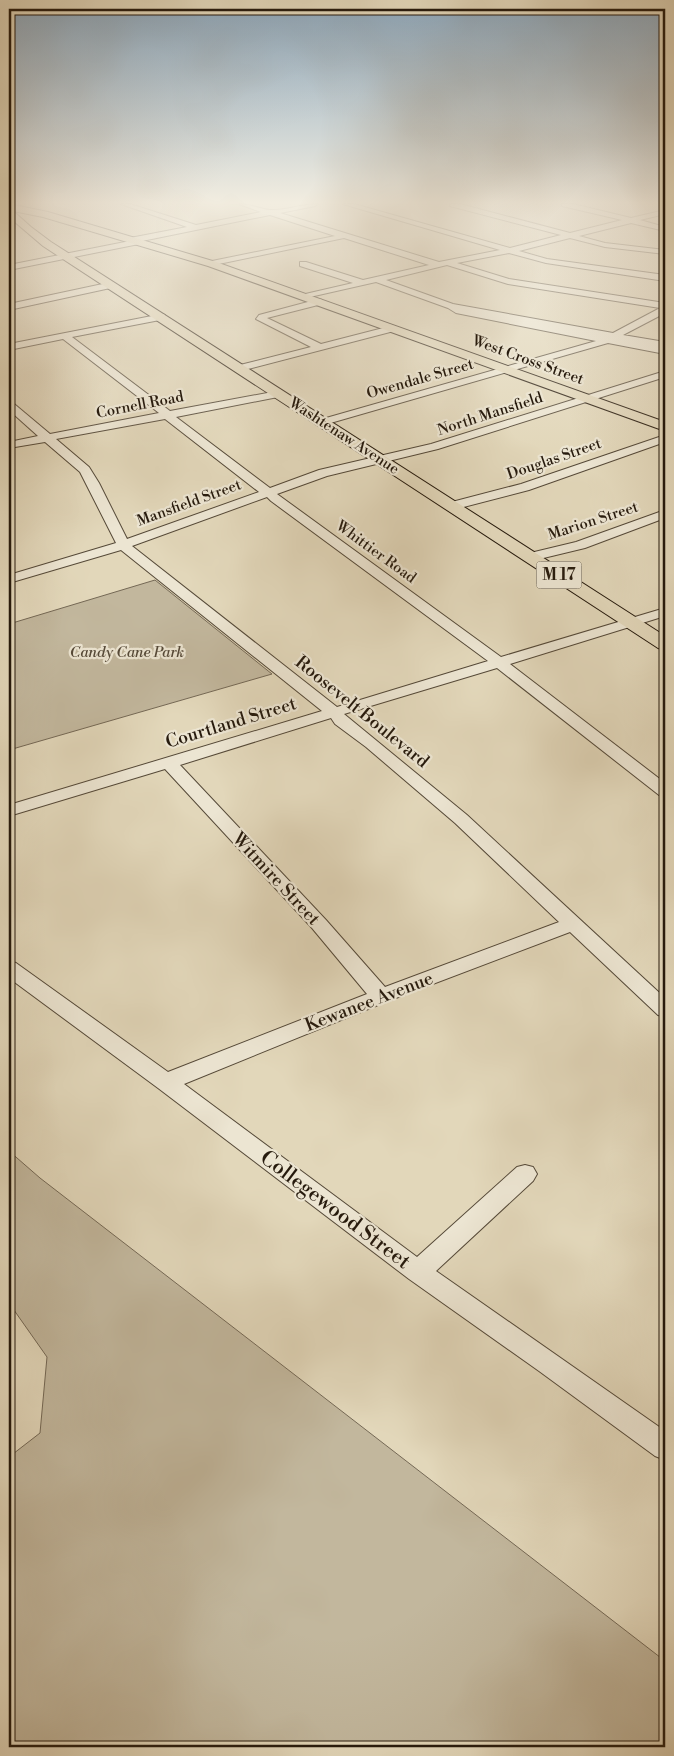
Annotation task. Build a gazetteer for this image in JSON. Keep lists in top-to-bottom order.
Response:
{
  "streets": {
    "main road": ["West Cross Street", "Washtenaw Avenue", "M 17"],
    "street": [
      "Owendale Street",
      "Cornell Road",
      "North Mansfield",
      "Douglas Street",
      "Mansfield Street",
      "Marion Street",
      "Whittier Road",
      "Roosevelt Boulevard",
      "Courtland Street",
      "Witmire Street",
      "Kewanee Avenue",
      "Collegewood Street"
    ]
  },
  "crossings": [
    ["West Cross Street", "Owendale Street"],
    ["West Cross Street", "North Mansfield"],
    ["Owendale Street", "Washtenaw Avenue"],
    ["Cornell Road", "Washtenaw Avenue"],
    ["Cornell Road", "Whittier Road"],
    ["Cornell Road", "Roosevelt Boulevard"],
    ["North Mansfield", "Washtenaw Avenue"],
    ["North Mansfield", "Mansfield Street"],
    ["Washtenaw Avenue", "Douglas Street"],
    ["Washtenaw Avenue", "Mansfield Street"],
    ["Washtenaw Avenue", "Marion Street"],
    ["Washtenaw Avenue", "Courtland Street"],
    ["Mansfield Street", "Whittier Road"],
    ["Mansfield Street", "Roosevelt Boulevard"],
    ["Whittier Road", "Courtland Street"],
    ["Roosevelt Boulevard", "Courtland Street"],
    ["Roosevelt Boulevard", "Kewanee Avenue"],
    ["Courtland Street", "Witmire Street"],
    ["Witmire Street", "Kewanee Avenue"],
    ["Kewanee Avenue", "Collegewood Street"]
  ],
  "parks": ["Candy Cane Park"]
}
